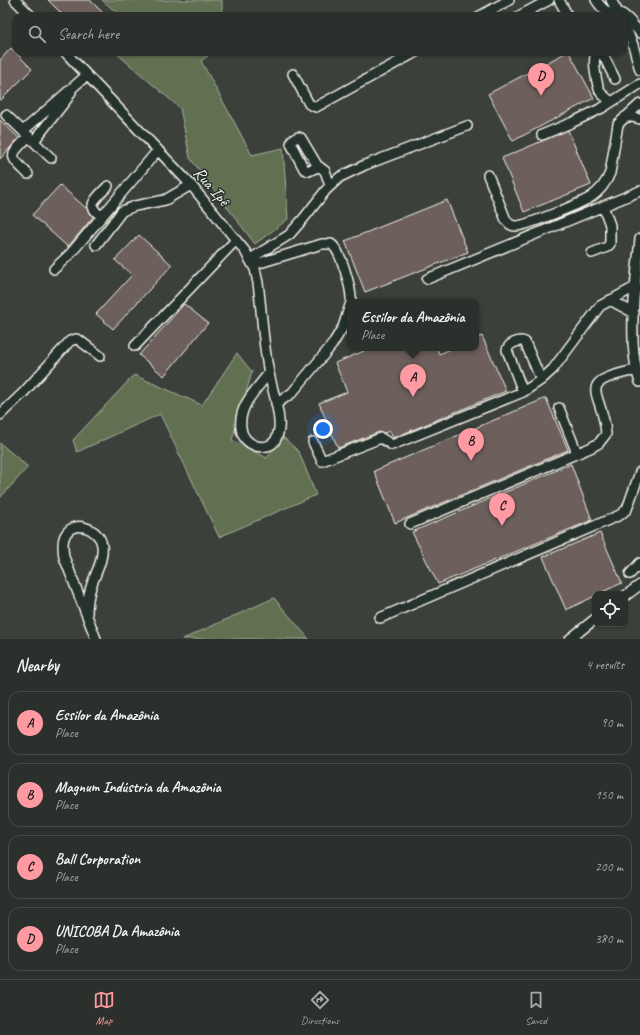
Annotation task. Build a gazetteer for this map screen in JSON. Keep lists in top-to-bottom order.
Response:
{
  "streets": {
    "street": ["Rua Ipê"]
  },
  "page": {
    "search": "Search here",
    "pins": [
      "D",
      "A",
      "B",
      "C"
    ],
    "popup": ["Essilor da Amazônia", "Place"],
    "heading": ["Nearby", "4 results"],
    "list": [
      {
        "mark": "A",
        "name": "Essilor da Amazônia",
        "note": "Place",
        "value": "90 m"
      },
      {
        "mark": "B",
        "name": "Magnum Indústria da Amazônia",
        "note": "Place",
        "value": "150 m"
      },
      {
        "mark": "C",
        "name": "Ball Corporation",
        "note": "Place",
        "value": "200 m"
      },
      {
        "mark": "D",
        "name": "UNICOBA Da Amazônia",
        "note": "Place",
        "value": "380 m"
      }
    ],
    "nav": ["Map", "Directions", "Saved"]
  }
}
